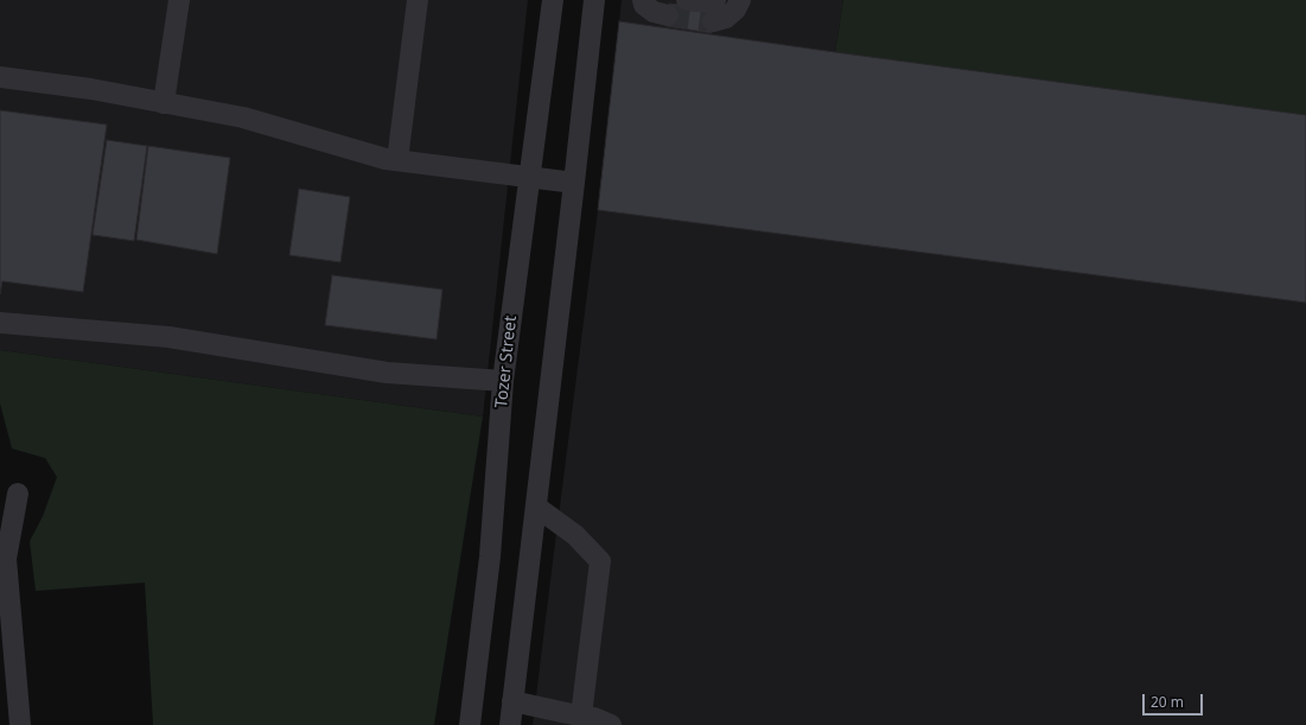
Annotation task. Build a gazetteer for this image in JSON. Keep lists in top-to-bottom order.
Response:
{
  "streets": {
    "street": ["Tozer Street"]
  },
  "scale_bar": "20 m"
}
